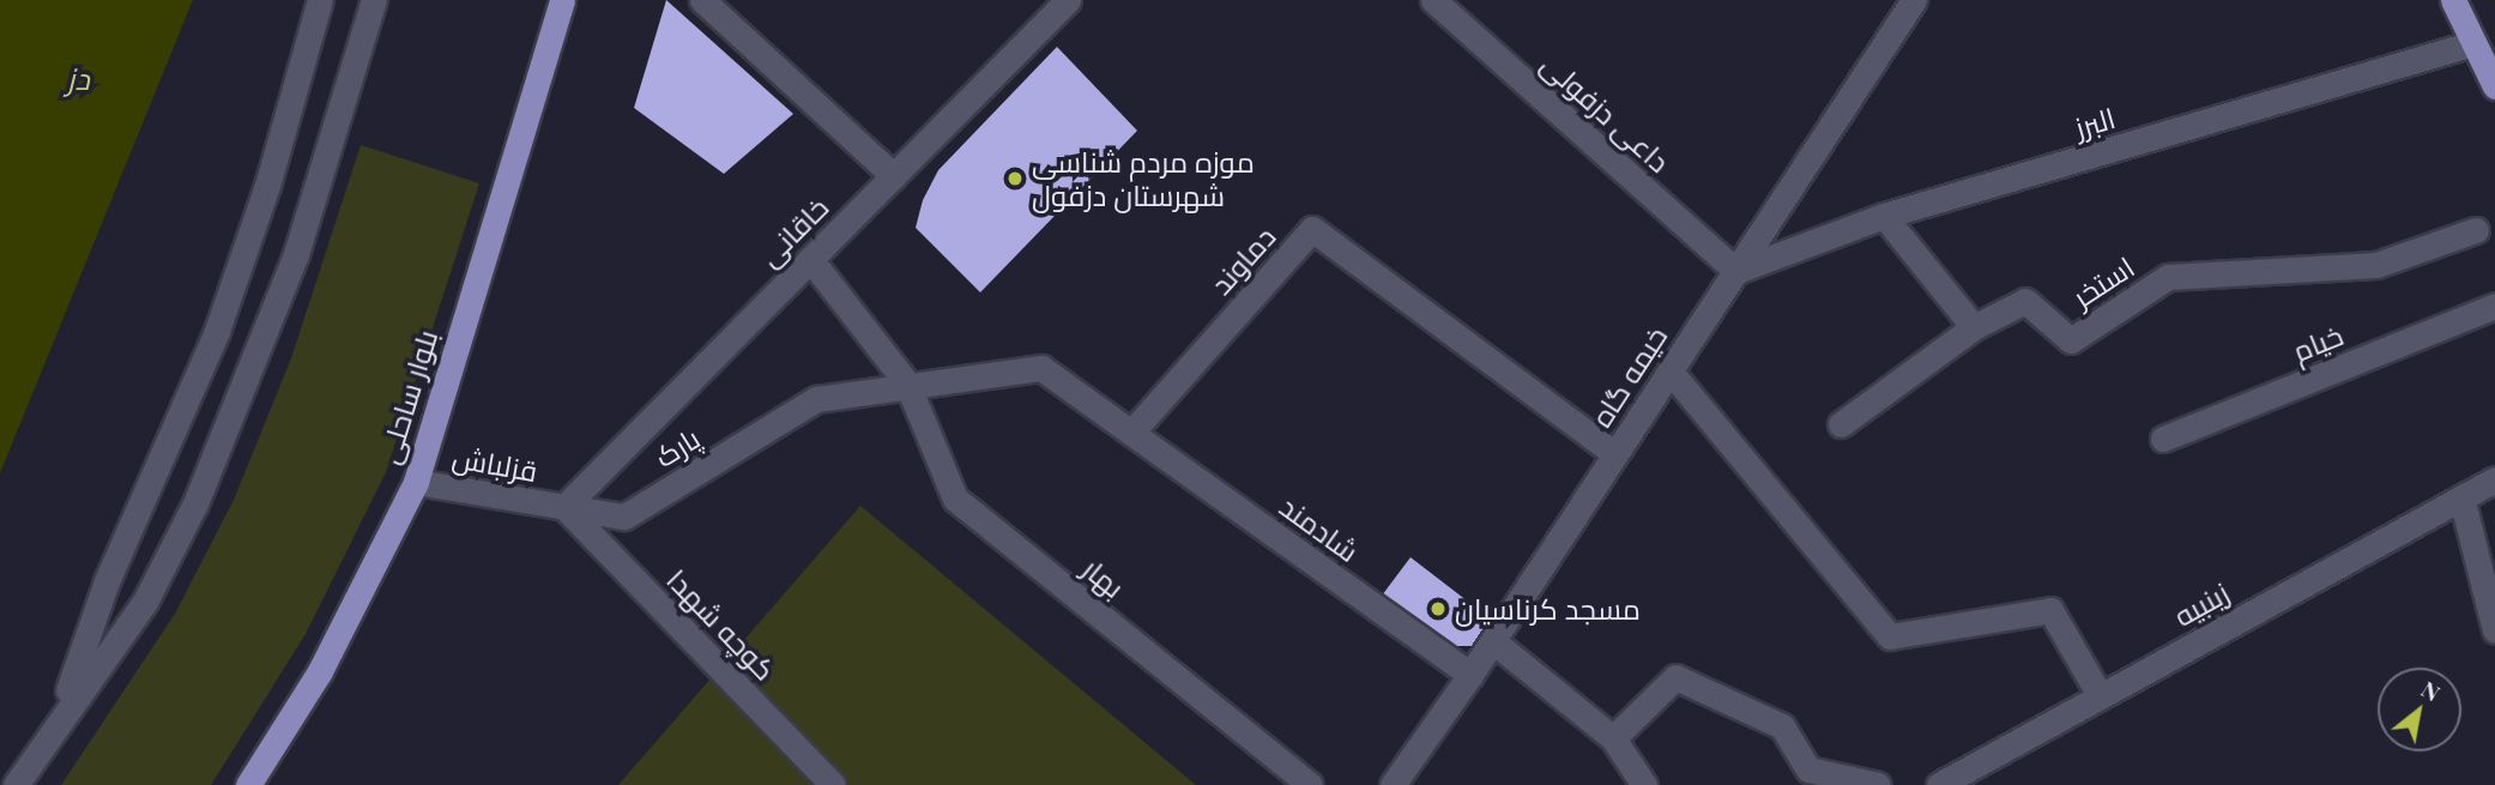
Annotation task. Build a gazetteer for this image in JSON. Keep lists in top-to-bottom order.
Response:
{
  "streets": {
    "main road": ["بلوار ساحلی"],
    "street": [
      "داعی دزفولی",
      "البرز",
      "خاقانی",
      "دماوند",
      "استخر",
      "خیام",
      "خیمه گاه",
      "پارک",
      "قزلباش",
      "شادمند",
      "بهار",
      "زینبیه",
      "کوچه شهدا"
    ]
  },
  "crossings": [
    ["داعی دزفولی", "البرز"],
    ["داعی دزفولی", "خیمه گاه"],
    ["البرز", "خیمه گاه"],
    ["خاقانی", "پارک"],
    ["خاقانی", "قزلباش"],
    ["خاقانی", "بهار"],
    ["خاقانی", "کوچه شهدا"],
    ["دماوند", "خیمه گاه"],
    ["دماوند", "شادمند"],
    ["خیمه گاه", "شادمند"],
    ["بلوار ساحلی", "قزلباش"],
    ["پارک", "قزلباش"],
    ["پارک", "بهار"],
    ["پارک", "کوچه شهدا"],
    ["قزلباش", "کوچه شهدا"]
  ],
  "water": ["دز"],
  "places": ["موزه مردم شناسی شهرستان دزفول", "مسجد کرناسیان"],
  "north": "top right"
}
